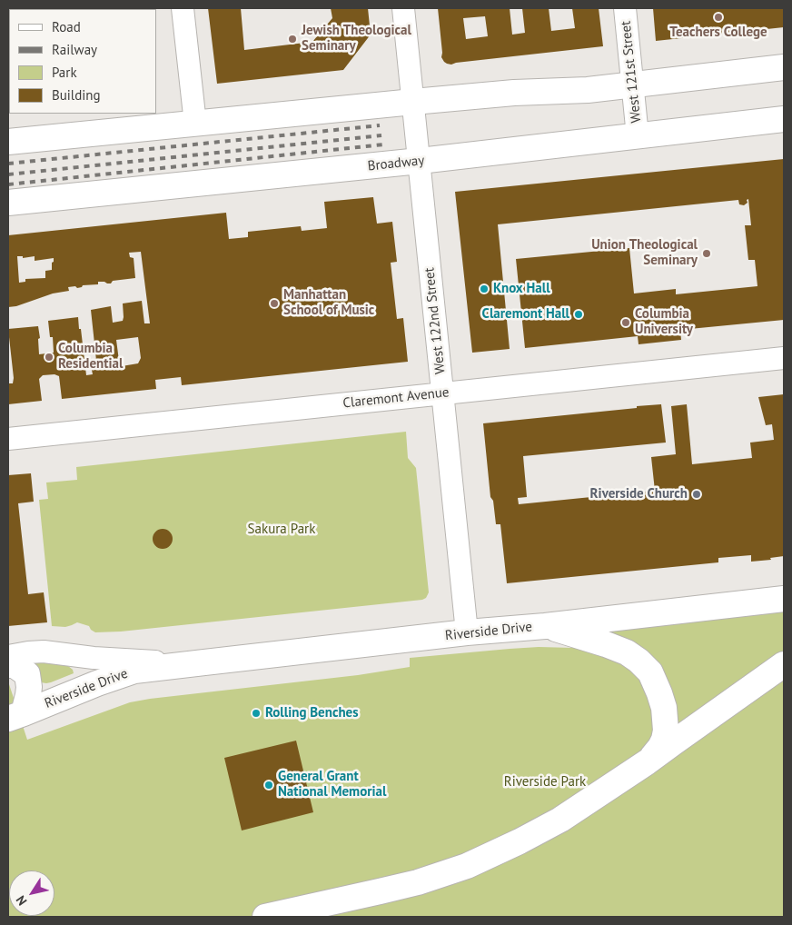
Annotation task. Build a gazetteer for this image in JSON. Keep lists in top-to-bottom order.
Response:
{
  "streets": {
    "main road": ["Broadway", "Riverside Drive"],
    "street": ["West 121st Street", "West 122nd Street", "Claremont Avenue"]
  },
  "crossings": [
    ["West 121st Street", "Broadway"],
    ["Broadway", "West 122nd Street"],
    ["West 122nd Street", "Claremont Avenue"],
    ["West 122nd Street", "Riverside Drive"]
  ],
  "parks": ["Sakura Park", "Riverside Park"],
  "places": [
    "Teachers College",
    "Jewish Theological Seminary",
    "Union Theological Seminary",
    "Knox Hall",
    "Manhattan School of Music",
    "Claremont Hall",
    "Columbia University",
    "Columbia Residential",
    "Riverside Church",
    "Rolling Benches",
    "General Grant National Memorial"
  ],
  "legend": [
    "Road",
    "Railway",
    "Park",
    "Building"
  ],
  "north": "bottom left"
}
